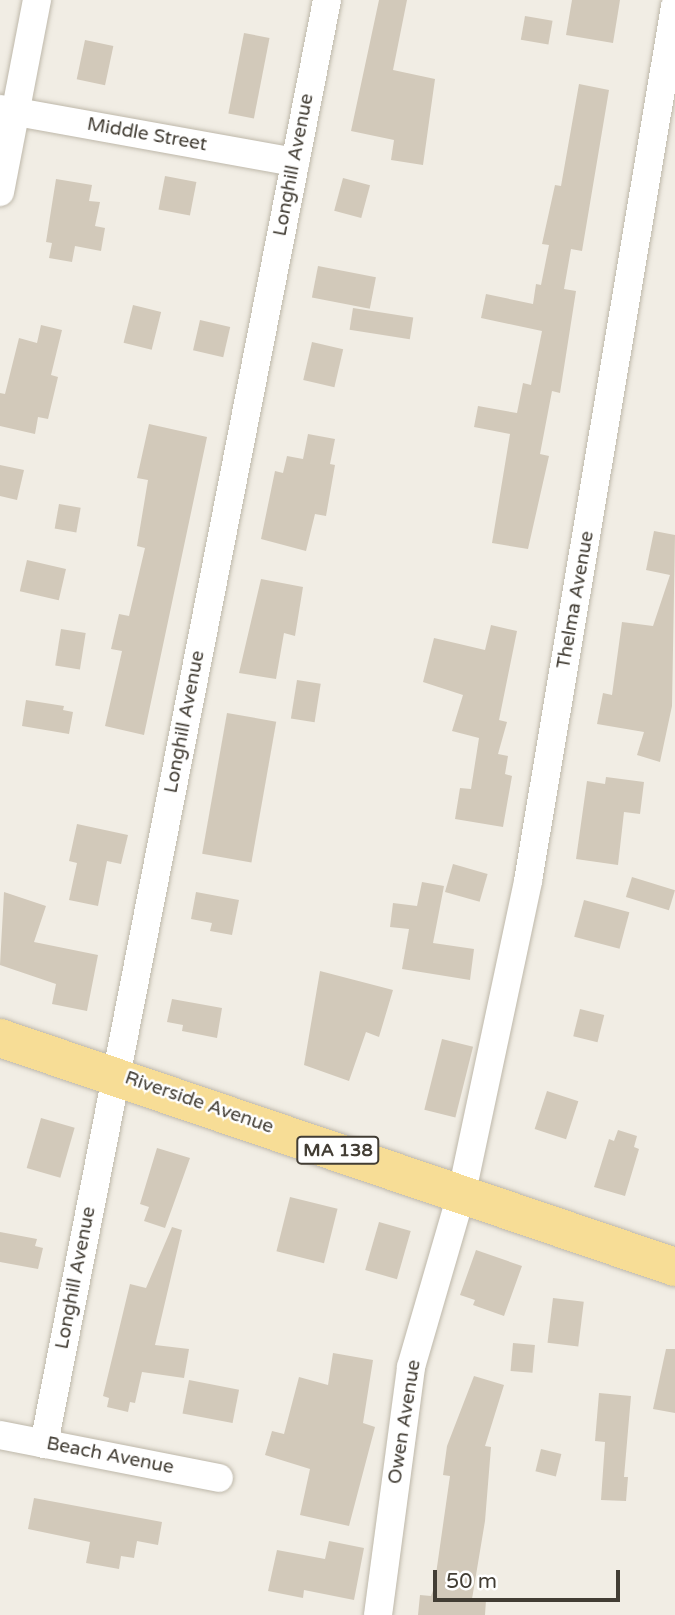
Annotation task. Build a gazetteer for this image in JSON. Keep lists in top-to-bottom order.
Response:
{
  "streets": {
    "main road": ["Riverside Avenue", "MA 138"],
    "street": [
      "Middle Street",
      "Longhill Avenue",
      "Thelma Avenue",
      "Owen Avenue",
      "Beach Avenue"
    ]
  },
  "crossings": [
    ["Middle Street", "Longhill Avenue"],
    ["Longhill Avenue", "Riverside Avenue"],
    ["Longhill Avenue", "Beach Avenue"],
    ["Thelma Avenue", "Riverside Avenue"],
    ["Thelma Avenue", "Owen Avenue"],
    ["Riverside Avenue", "Owen Avenue"]
  ],
  "scale_bar": "50 m"
}
